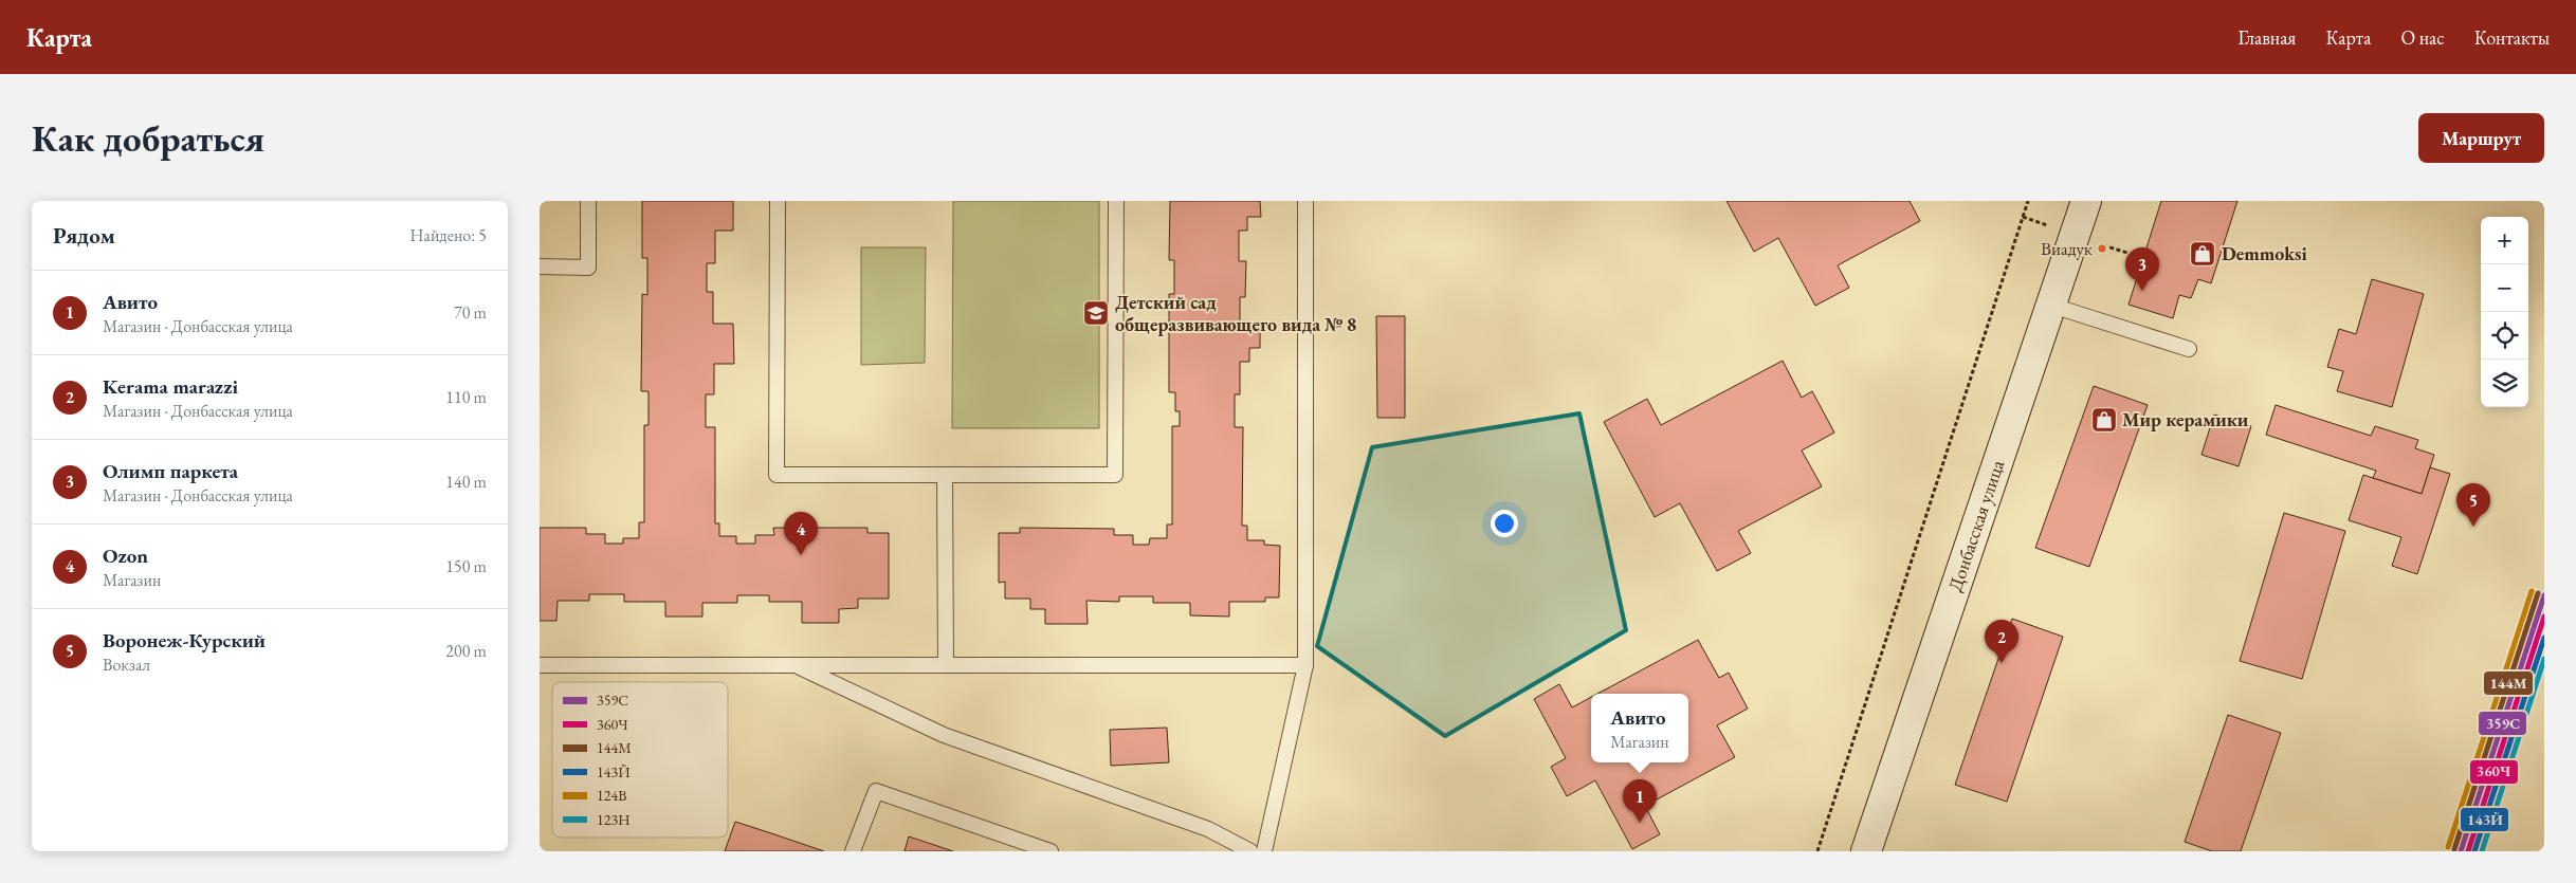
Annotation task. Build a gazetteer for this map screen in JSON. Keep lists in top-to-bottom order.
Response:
{
  "streets": {
    "street": ["Донбасская улица"]
  },
  "places": {
    "other": ["Виадук"],
    "shop": ["Demmoksi", "Мир керамики"],
    "school or university": ["Детский сад общеразвивающего вида № 8"]
  },
  "lines": [
    "transit line 124В",
    "transit line 144М",
    "transit line 359С",
    "transit line 360Ч",
    "transit line 143Й",
    "transit line 123Н"
  ],
  "legend": [
    "359С",
    "360Ч",
    "144М",
    "143Й",
    "124В",
    "123Н"
  ],
  "page": {
    "header": "Карта",
    "nav": [
      "Главная",
      "Карта",
      "О нас",
      "Контакты"
    ],
    "buttons": "Маршрут",
    "title": "Как добраться",
    "heading": ["Рядом", "Найдено: 5"],
    "map_buttons": ["+", "−"],
    "pins": [
      "3",
      "5",
      "4",
      "2",
      "1"
    ],
    "list": [
      {
        "mark": "1",
        "name": "Авито",
        "note": "Магазин · Донбасская улица",
        "value": "70 m"
      },
      {
        "mark": "2",
        "name": "Kerama marazzi",
        "note": "Магазин · Донбасская улица",
        "value": "110 m"
      },
      {
        "mark": "3",
        "name": "Олимп паркета",
        "note": "Магазин · Донбасская улица",
        "value": "140 m"
      },
      {
        "mark": "4",
        "name": "Ozon",
        "note": "Магазин",
        "value": "150 m"
      },
      {
        "mark": "5",
        "name": "Воронеж-Курский",
        "note": "Вокзал",
        "value": "200 m"
      }
    ],
    "popup": ["Авито", "Магазин"]
  }
}
